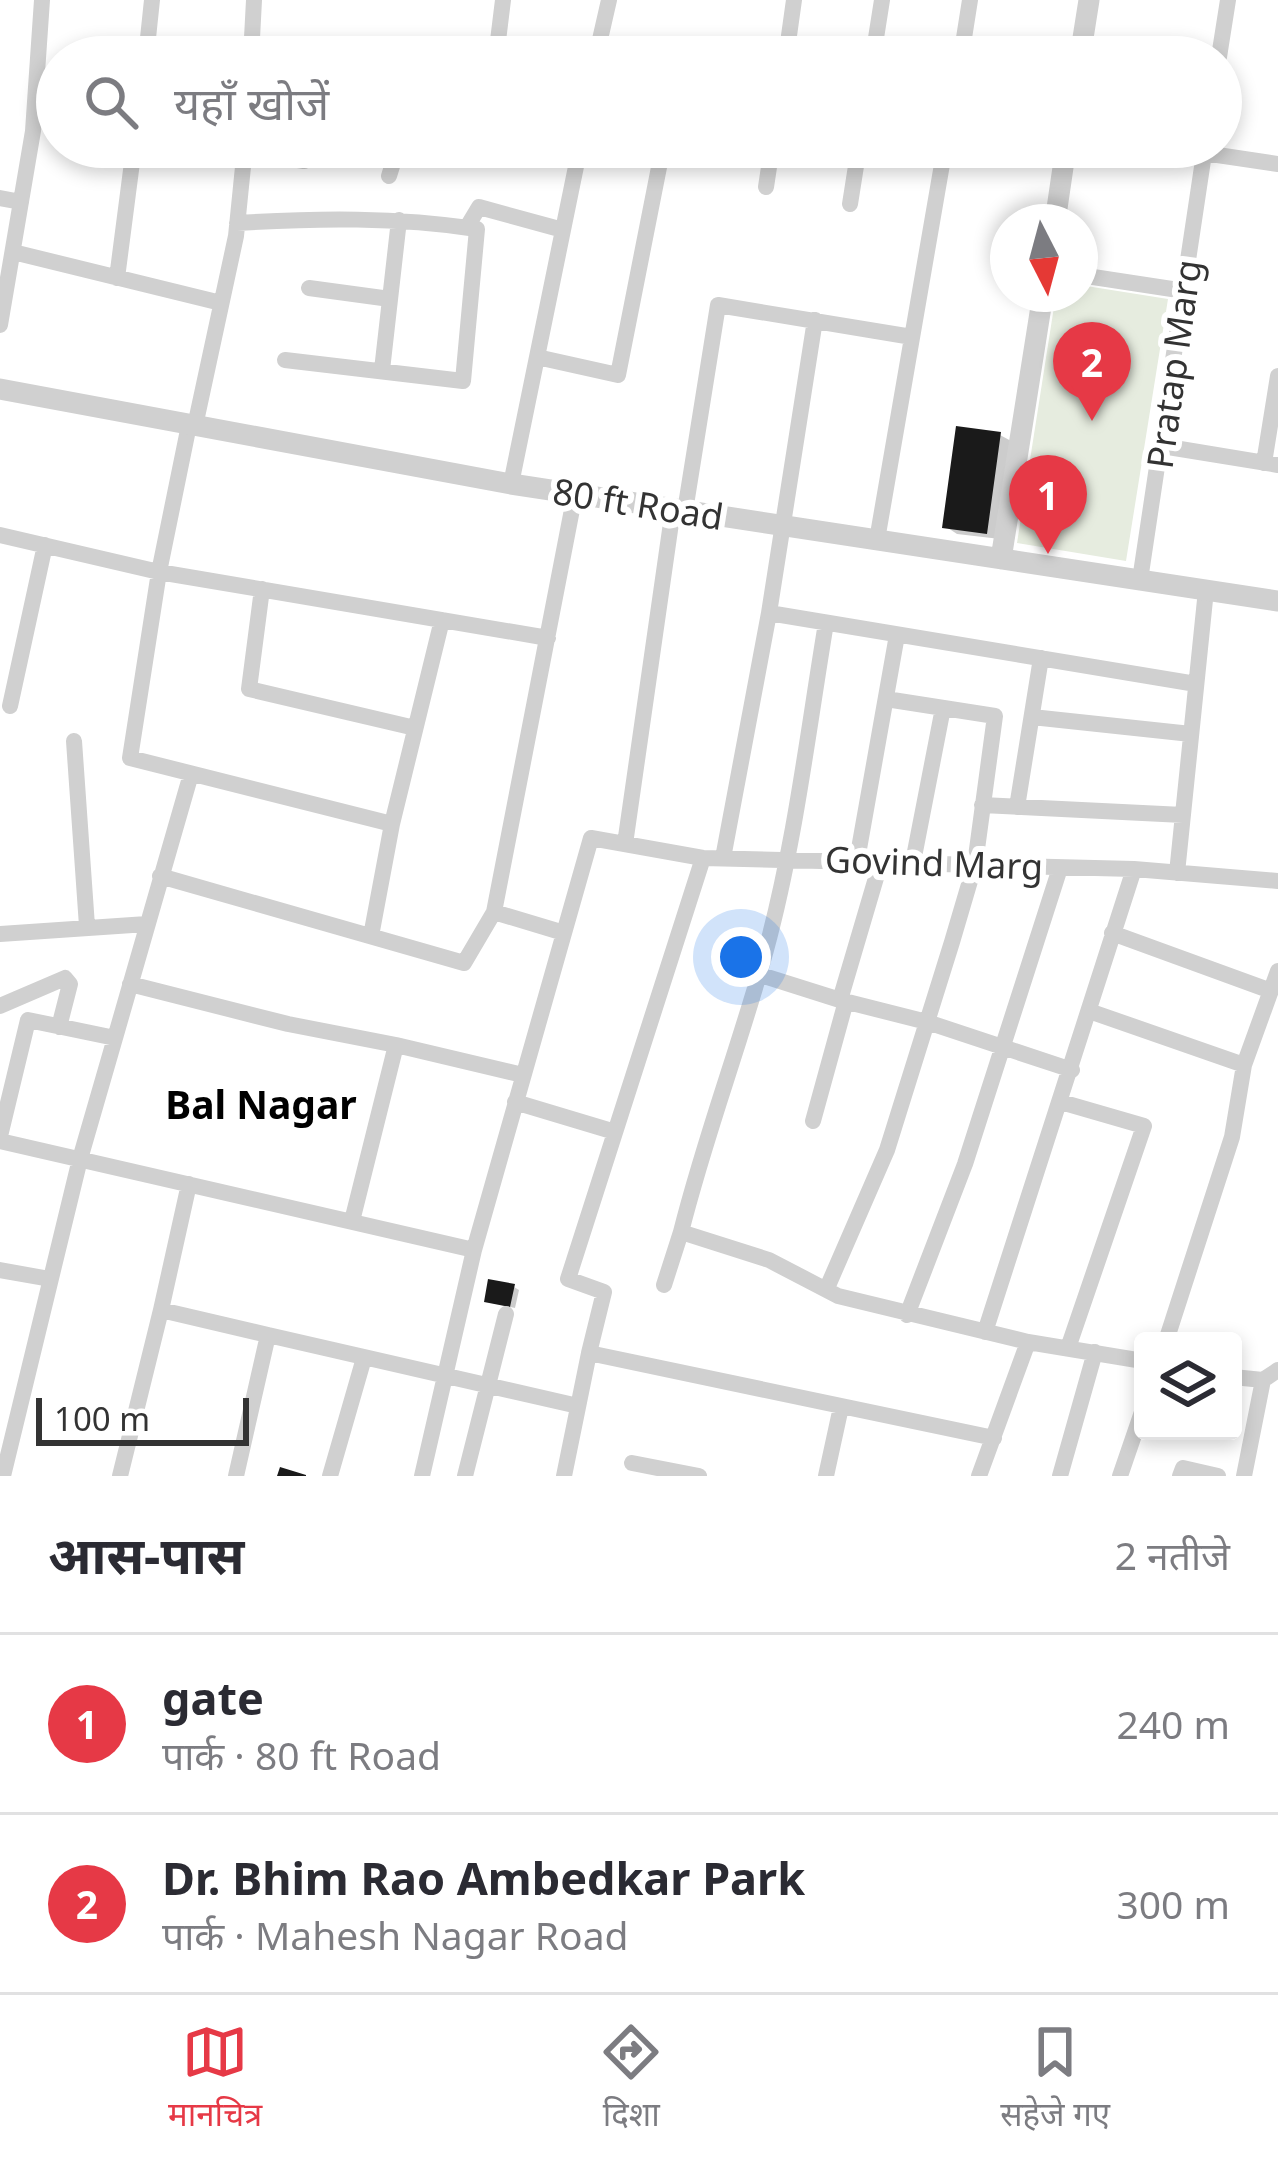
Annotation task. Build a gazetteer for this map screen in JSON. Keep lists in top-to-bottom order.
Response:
{
  "streets": {
    "street": ["Pratap Marg", "80 ft Road", "Govind Marg"]
  },
  "crossings": [
    ["Pratap Marg", "80 ft Road"]
  ],
  "districts": ["Bal Nagar"],
  "scale_bar": "100 m",
  "north": "bottom",
  "page": {
    "search": "यहाँ खोजें",
    "pins": ["2", "1"],
    "scale": "100 m",
    "heading": ["आस-पास", "2 नतीजे"],
    "list": [
      {
        "mark": "1",
        "name": "gate",
        "note": "पार्क · 80 ft Road",
        "value": "240 m"
      },
      {
        "mark": "2",
        "name": "Dr. Bhim Rao Ambedkar Park",
        "note": "पार्क · Mahesh Nagar Road",
        "value": "300 m"
      }
    ],
    "nav": ["मानचित्र", "दिशा", "सहेजे गए"]
  }
}
